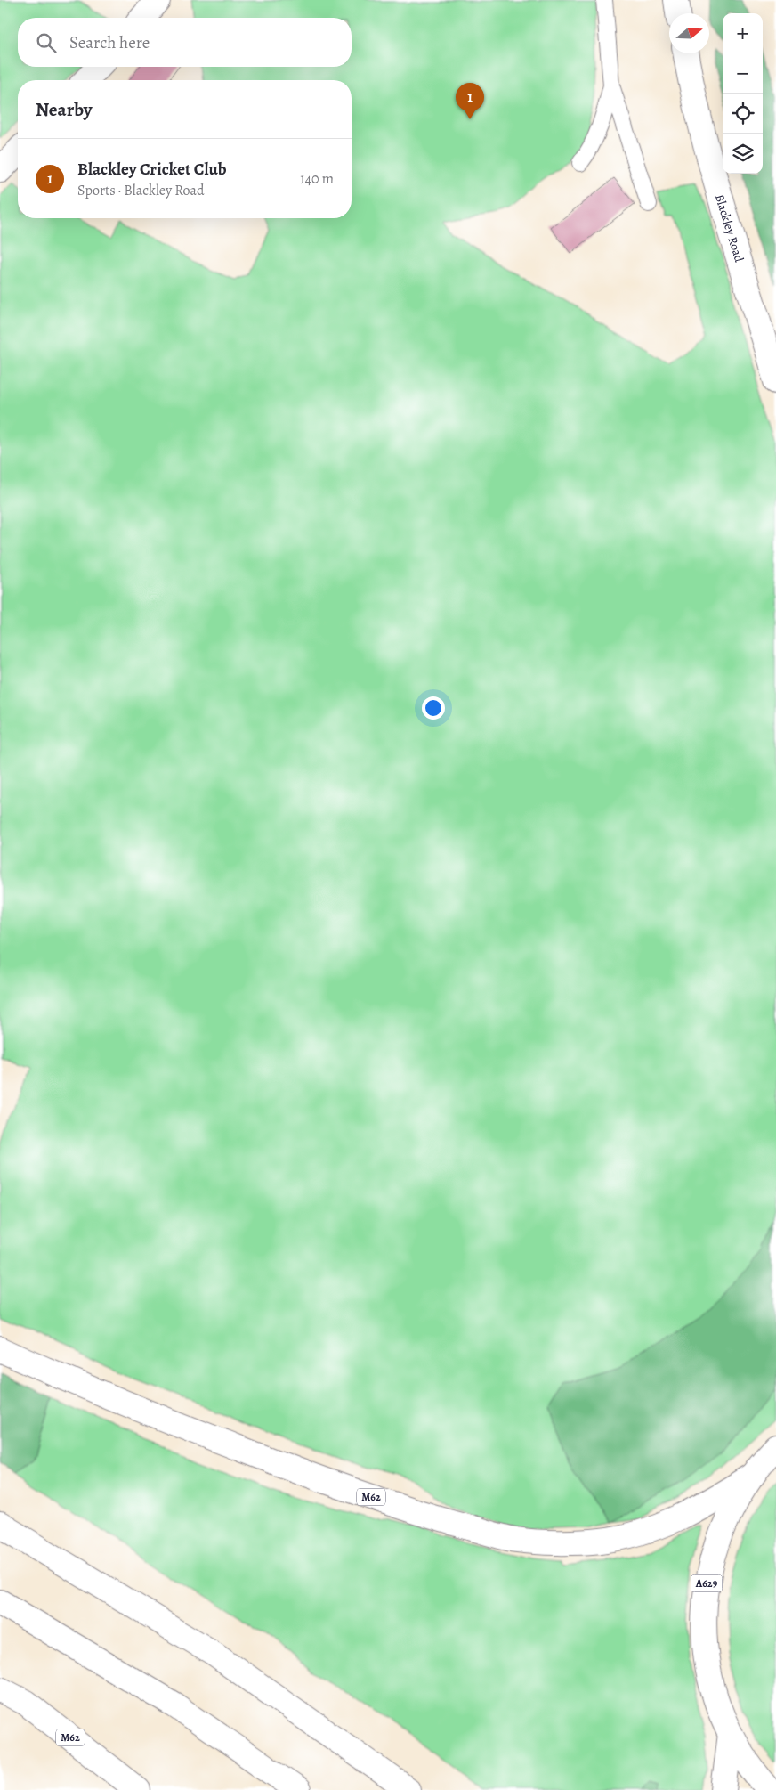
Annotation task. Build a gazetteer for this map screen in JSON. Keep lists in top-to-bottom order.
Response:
{
  "streets": {
    "main road": ["Blackley Road", "M62", "A629"]
  },
  "crossings": [
    ["M62", "A629"]
  ],
  "north": "right",
  "page": {
    "map_buttons": ["+", "−"],
    "search": "Search here",
    "heading": "Nearby",
    "pins": "1",
    "list": [
      {
        "mark": "1",
        "name": "Blackley Cricket Club",
        "note": "Sports · Blackley Road",
        "value": "140 m"
      }
    ]
  }
}
